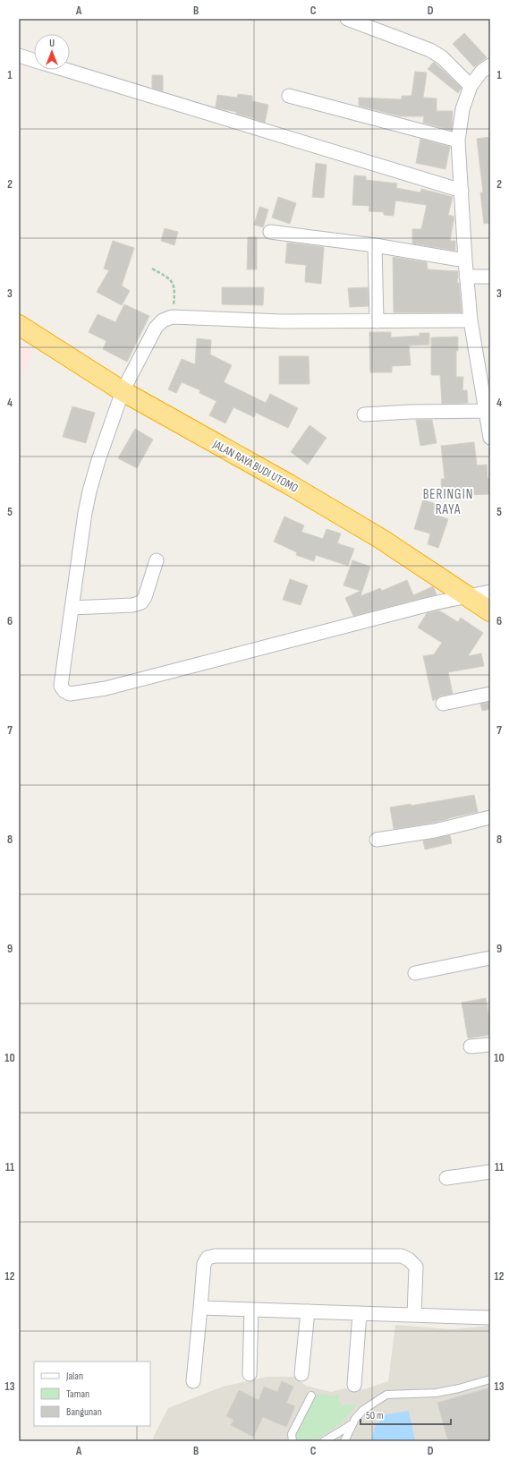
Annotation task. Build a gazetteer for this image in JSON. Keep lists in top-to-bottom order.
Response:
{
  "streets": {
    "highway": ["JALAN RAYA BUDI UTOMO"]
  },
  "districts": ["BERINGIN RAYA"],
  "legend": ["Jalan", "Taman", "Bangunan"],
  "scale_bar": "50 m",
  "north": "top",
  "grid": {
    "columns": [
      "A",
      "B",
      "C",
      "D"
    ],
    "rows": [
      "1",
      "2",
      "3",
      "4",
      "5",
      "6",
      "7",
      "8",
      "9",
      "10",
      "11",
      "12",
      "13"
    ]
  }
}
